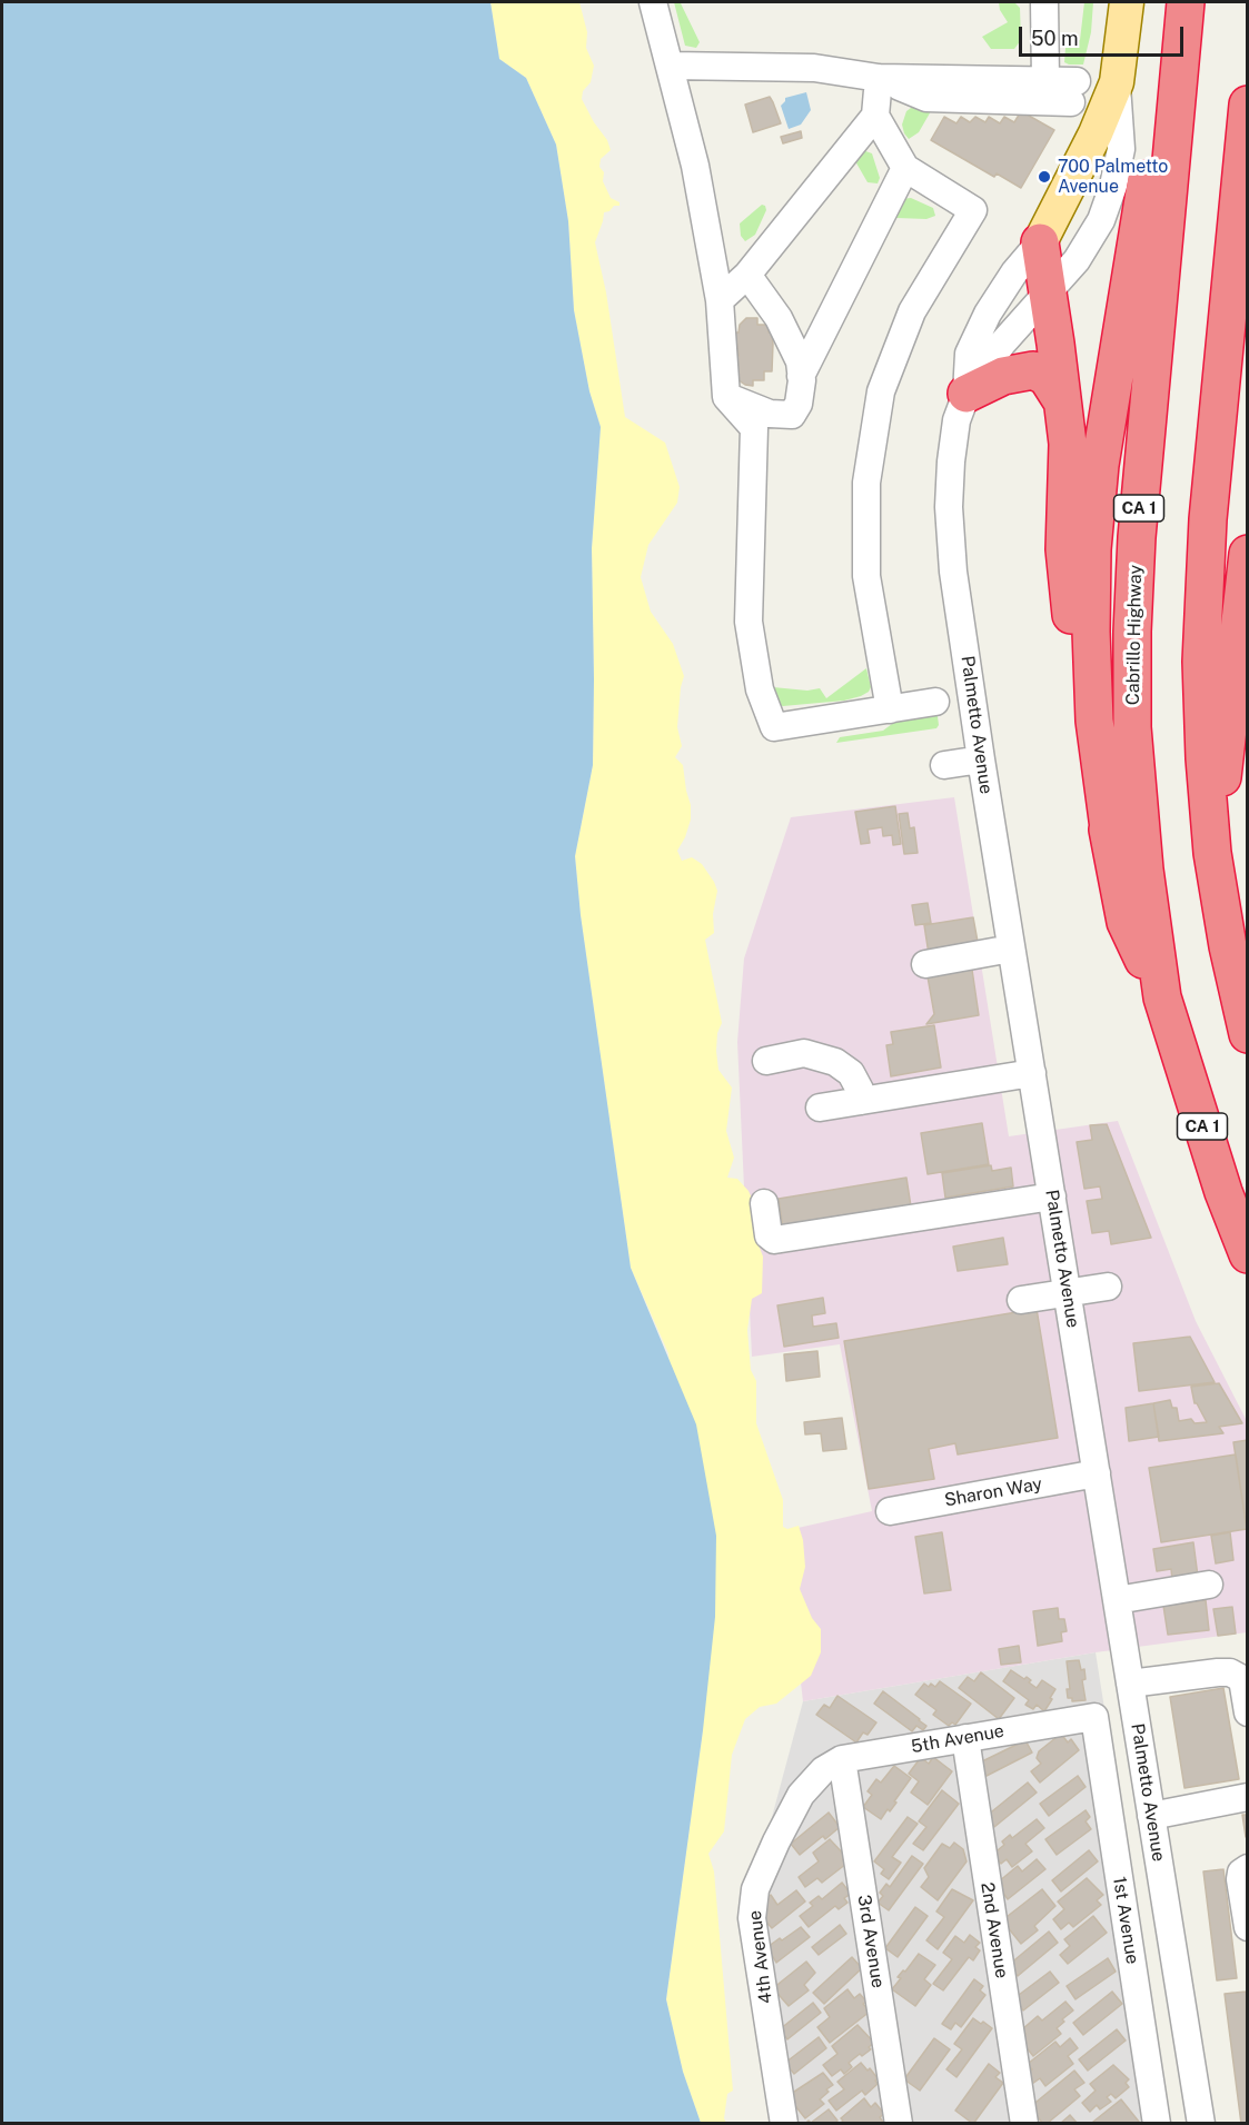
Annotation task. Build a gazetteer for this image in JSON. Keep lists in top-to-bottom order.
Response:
{
  "streets": {
    "highway": ["CA 1", "Cabrillo Highway"],
    "main road": ["Palmetto Avenue"],
    "street": [
      "Sharon Way",
      "5th Avenue",
      "1st Avenue",
      "2nd Avenue",
      "3rd Avenue",
      "4th Avenue"
    ]
  },
  "crossings": [
    ["Palmetto Avenue", "Sharon Way"],
    ["5th Avenue", "1st Avenue"],
    ["5th Avenue", "2nd Avenue"],
    ["5th Avenue", "3rd Avenue"],
    ["5th Avenue", "4th Avenue"],
    ["3rd Avenue", "4th Avenue"]
  ],
  "places": ["700 Palmetto Avenue"],
  "scale_bar": "50 m"
}
